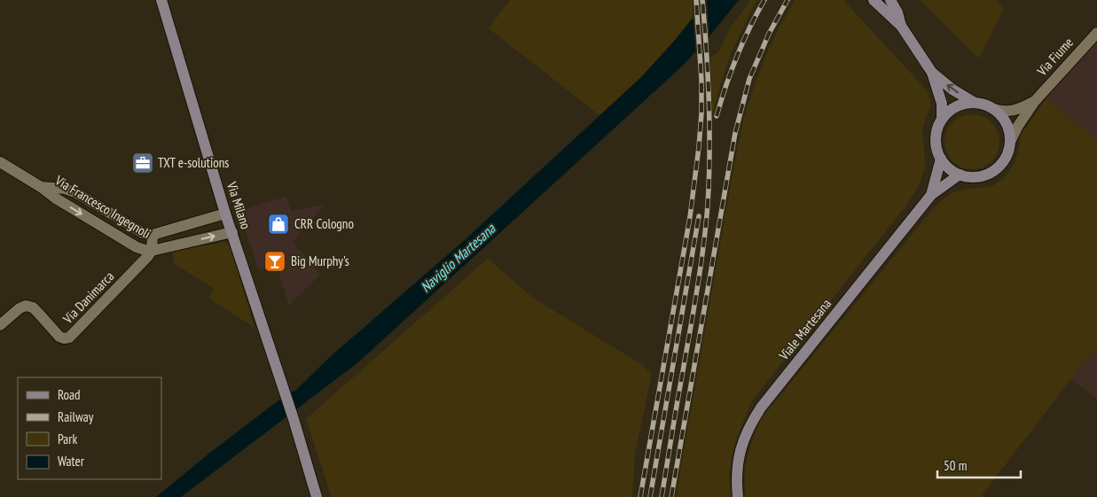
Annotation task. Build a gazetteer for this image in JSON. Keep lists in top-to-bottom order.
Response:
{
  "streets": {
    "street": [
      "Via Fiume",
      "Via Milano",
      "Via Francesco Ingegnoli",
      "Via Danimarca",
      "Viale Martesana"
    ]
  },
  "crossings": [
    ["Via Fiume", "Viale Martesana"],
    ["Via Milano", "Via Francesco Ingegnoli"],
    ["Via Francesco Ingegnoli", "Via Danimarca"]
  ],
  "water": ["Naviglio Martesana"],
  "places": {
    "office": ["TXT e-solutions"],
    "shop": ["CRR Cologno"],
    "bar": ["Big Murphy's"]
  },
  "legend": [
    "Road",
    "Railway",
    "Park",
    "Water"
  ],
  "scale_bar": "50 m"
}
